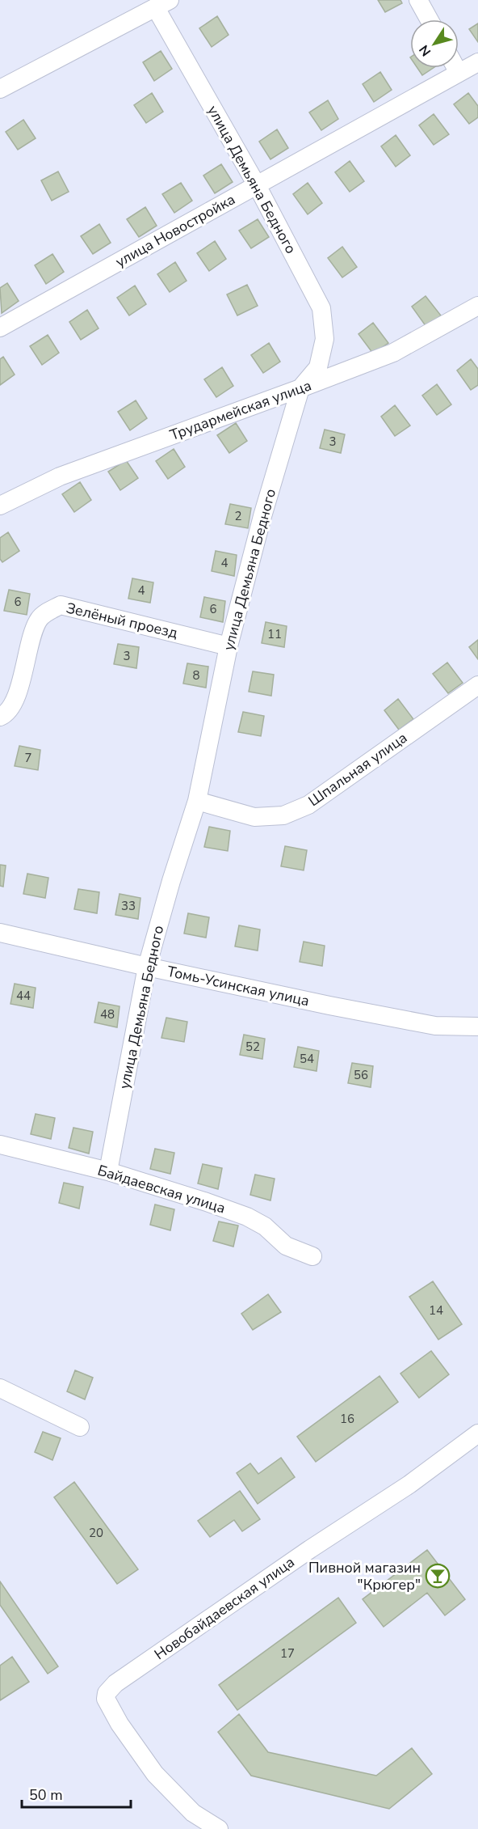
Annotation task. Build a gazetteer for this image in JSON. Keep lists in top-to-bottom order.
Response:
{
  "streets": {
    "street": [
      "улица Демьяна Бедного",
      "улица Новостройка",
      "Трудармейская улица",
      "Зелёный проезд",
      "Шпальная улица",
      "Томь-Усинская улица",
      "Байдаевская улица",
      "Новобайдаевская улица"
    ]
  },
  "crossings": [
    ["улица Демьяна Бедного", "улица Новостройка"],
    ["улица Демьяна Бедного", "Трудармейская улица"],
    ["улица Демьяна Бедного", "Зелёный проезд"],
    ["улица Демьяна Бедного", "Шпальная улица"],
    ["улица Демьяна Бедного", "Томь-Усинская улица"],
    ["улица Демьяна Бедного", "Байдаевская улица"]
  ],
  "places": {
    "bar": ["Пивной магазин \"Крюгер\""]
  },
  "house_numbers": [
    "3",
    "2",
    "4",
    "4",
    "6",
    "6",
    "11",
    "3",
    "8",
    "7",
    "33",
    "44",
    "48",
    "52",
    "54",
    "56",
    "14",
    "16",
    "20",
    "17"
  ],
  "scale_bar": "50 m",
  "north": "bottom left"
}
